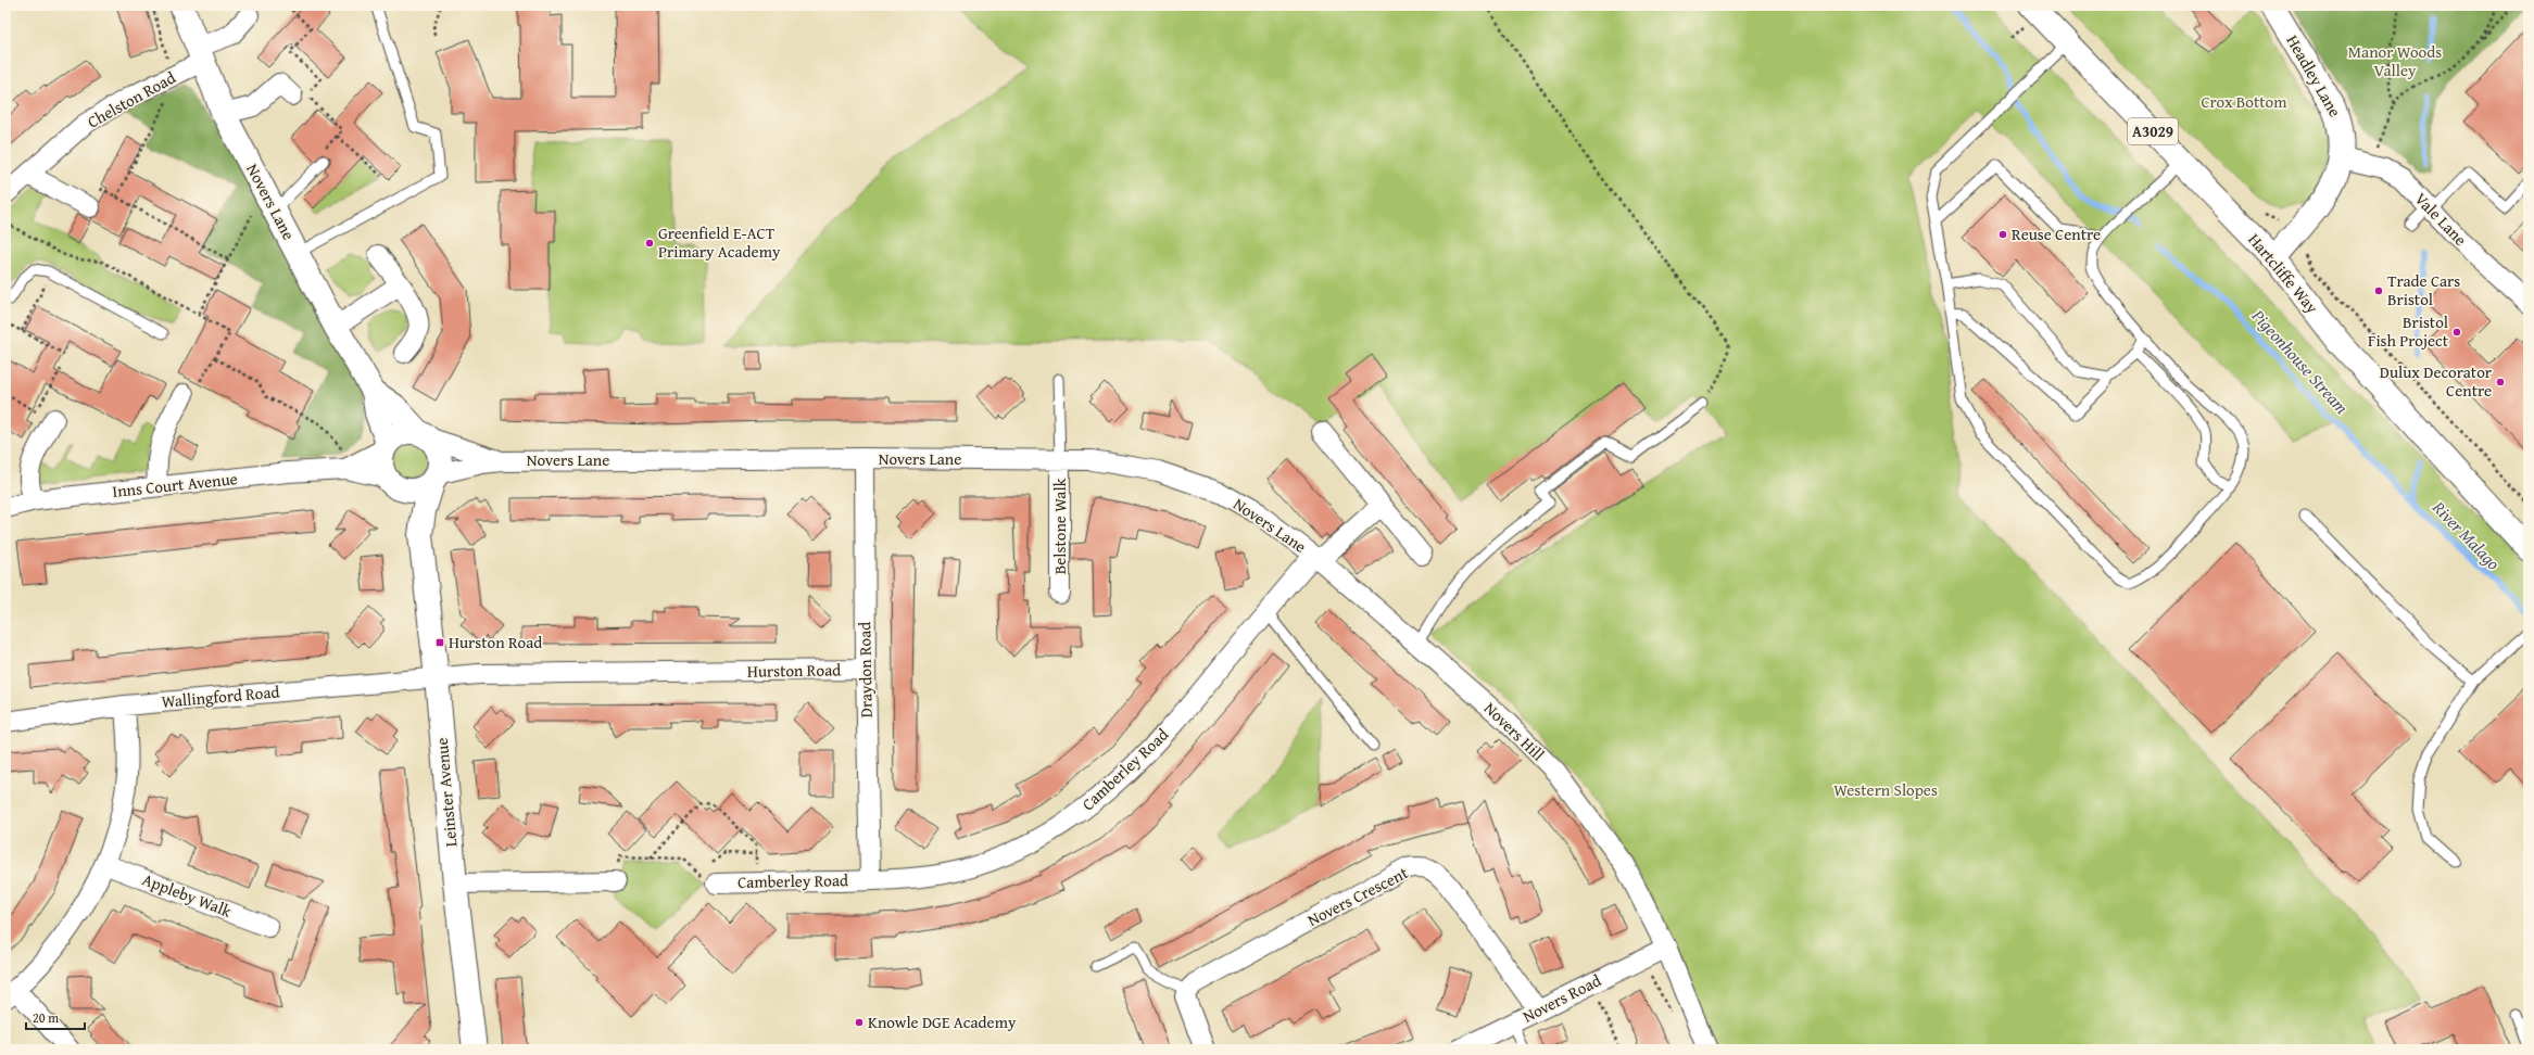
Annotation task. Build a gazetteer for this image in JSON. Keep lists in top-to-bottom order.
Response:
{
  "streets": {
    "main road": [
      "Headley Lane",
      "A3029",
      "Novers Lane",
      "Hartcliffe Way",
      "Leinster Avenue"
    ],
    "street": [
      "Chelston Road",
      "Vale Lane",
      "Inns Court Avenue",
      "Belstone Walk",
      "Draydon Road",
      "Hurston Road",
      "Wallingford Road",
      "Novers Hill",
      "Camberley Road",
      "Appleby Walk",
      "Novers Crescent",
      "Novers Road"
    ]
  },
  "crossings": [
    ["Headley Lane", "Vale Lane"],
    ["Headley Lane", "Hartcliffe Way"],
    ["Chelston Road", "Novers Lane"],
    ["Novers Lane", "Inns Court Avenue"],
    ["Novers Lane", "Belstone Walk"],
    ["Novers Lane", "Draydon Road"],
    ["Novers Lane", "Novers Hill"],
    ["Novers Lane", "Camberley Road"],
    ["Novers Lane", "Leinster Avenue"],
    ["Inns Court Avenue", "Leinster Avenue"],
    ["Draydon Road", "Hurston Road"],
    ["Draydon Road", "Camberley Road"],
    ["Hurston Road", "Wallingford Road"],
    ["Hurston Road", "Leinster Avenue"],
    ["Wallingford Road", "Leinster Avenue"],
    ["Novers Hill", "Camberley Road"],
    ["Novers Hill", "Novers Road"],
    ["Novers Crescent", "Novers Road"]
  ],
  "water": ["Pigeonhouse Stream", "River Malago"],
  "parks": ["Manor Woods Valley", "Crox Bottom", "Western Slopes"],
  "places": {
    "other": [
      "Reuse Centre",
      "Greenfield E-ACT Primary Academy",
      "Trade Cars Bristol",
      "Bristol Fish Project",
      "Dulux Decorator Centre",
      "Knowle DGE Academy"
    ],
    "transit": ["Hurston Road"]
  },
  "scale_bar": "20 m"
}
